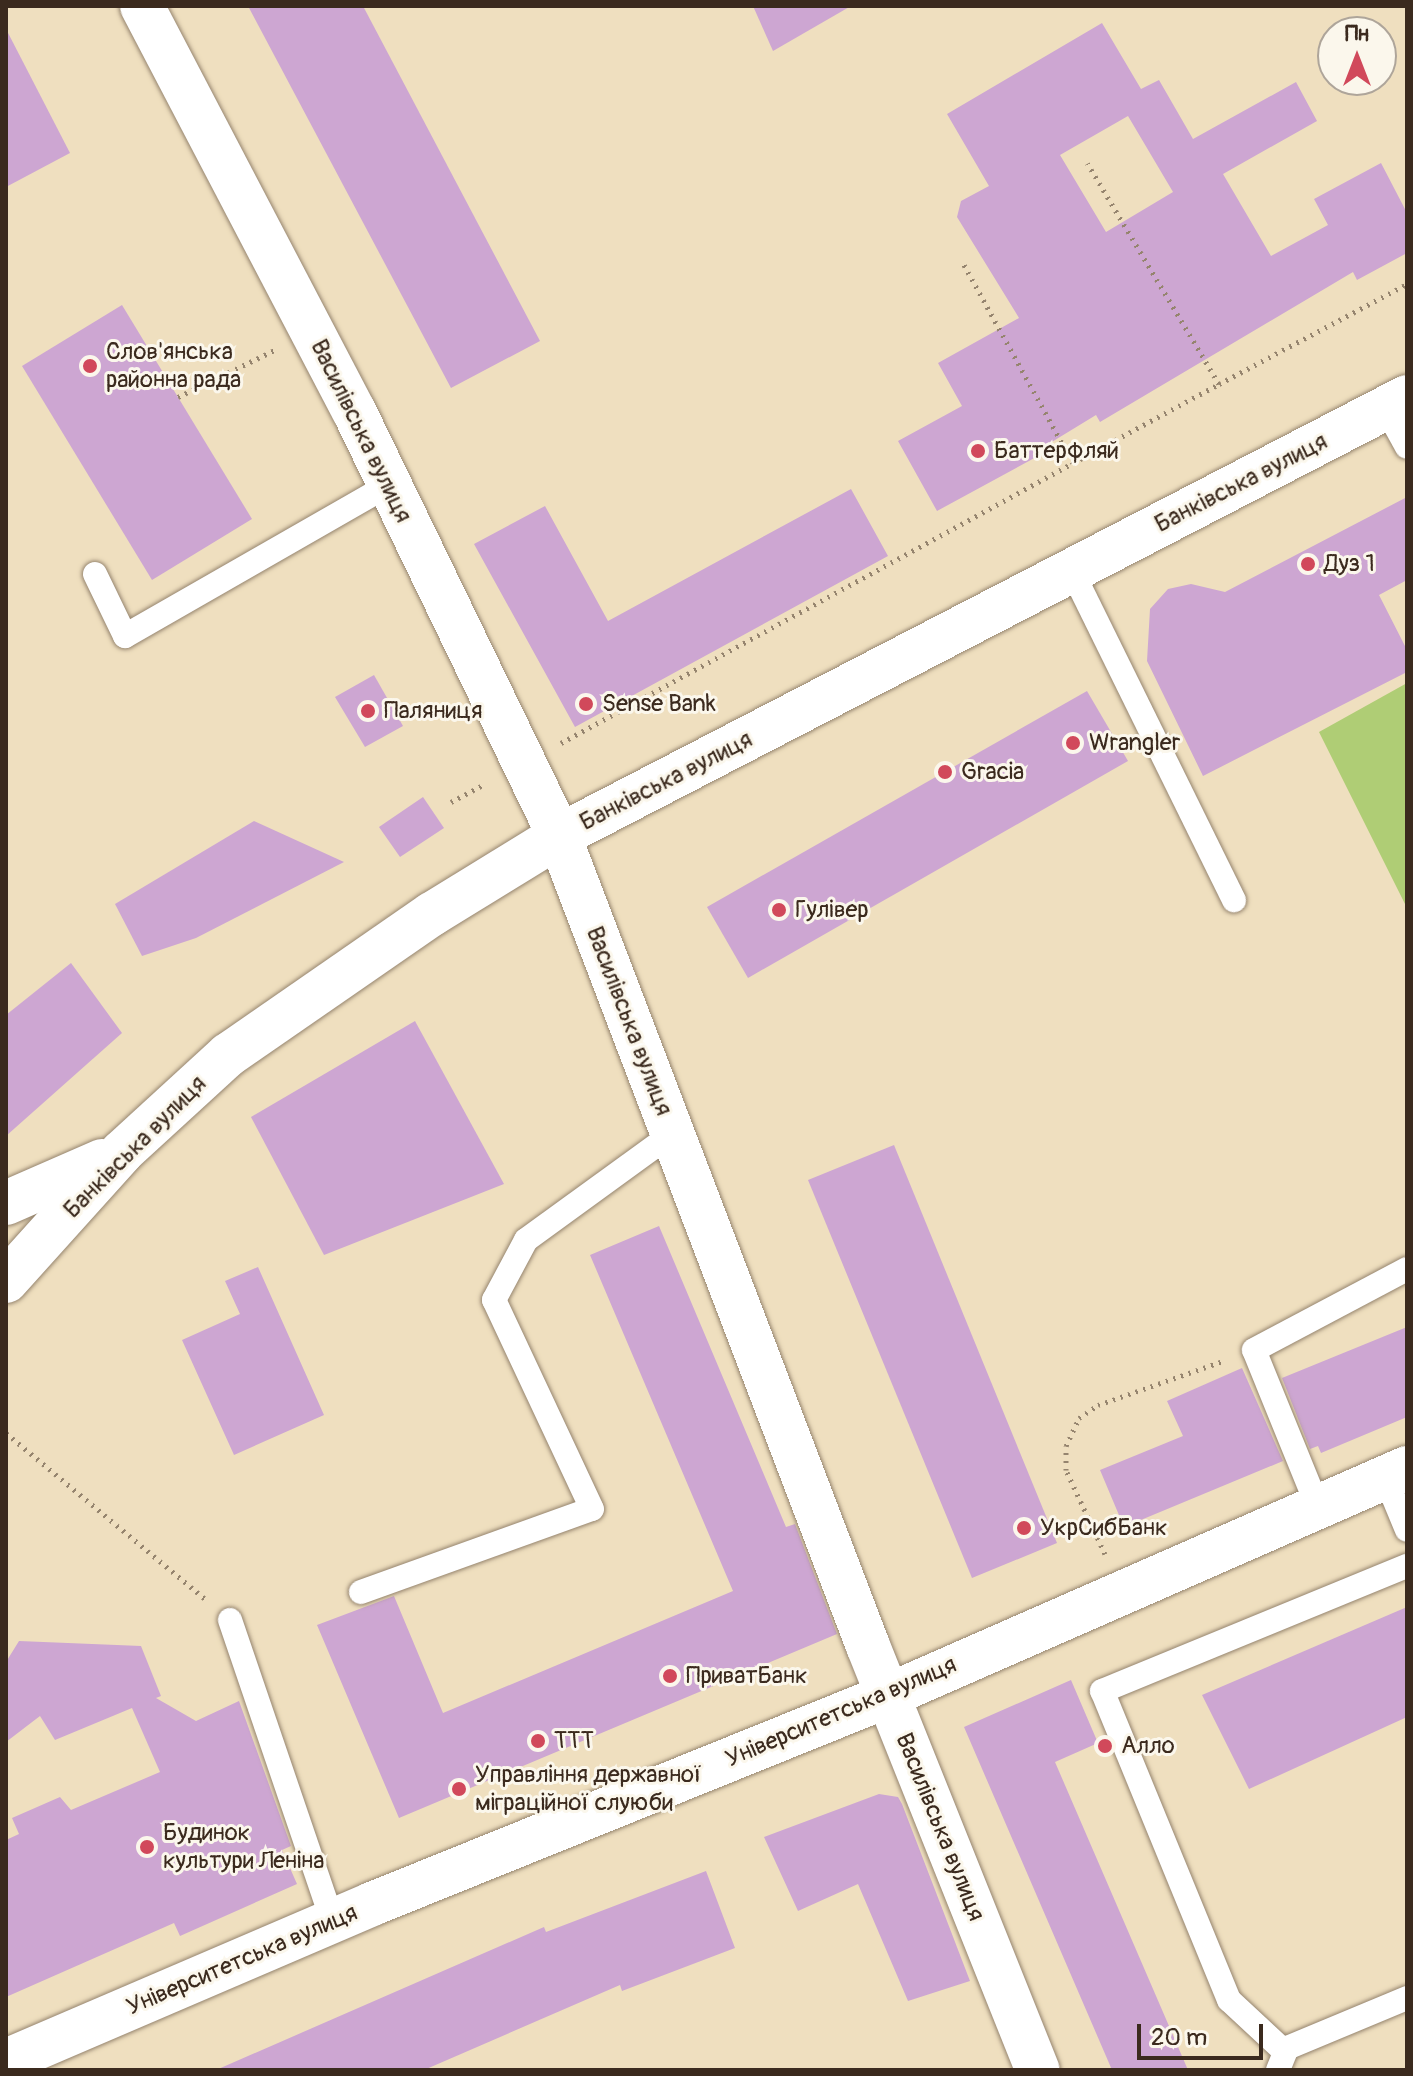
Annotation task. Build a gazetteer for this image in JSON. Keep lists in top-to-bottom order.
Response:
{
  "streets": {
    "street": ["Василівська вулиця", "Банківська вулиця", "Університетська вулиця"]
  },
  "crossings": [
    ["Василівська вулиця", "Банківська вулиця"],
    ["Василівська вулиця", "Університетська вулиця"]
  ],
  "places": [
    "Слов'янська районна рада",
    "Баттерфляй",
    "Дуз 1",
    "Sense Bank",
    "Паляниця",
    "Wrangler",
    "Gracia",
    "Гулівер",
    "УкрСибБанк",
    "ПриватБанк",
    "ТТТ",
    "Алло",
    "Управління державної міграційної слуюби",
    "Будинок культури Леніна"
  ],
  "scale_bar": "20 m",
  "north": "top"
}
